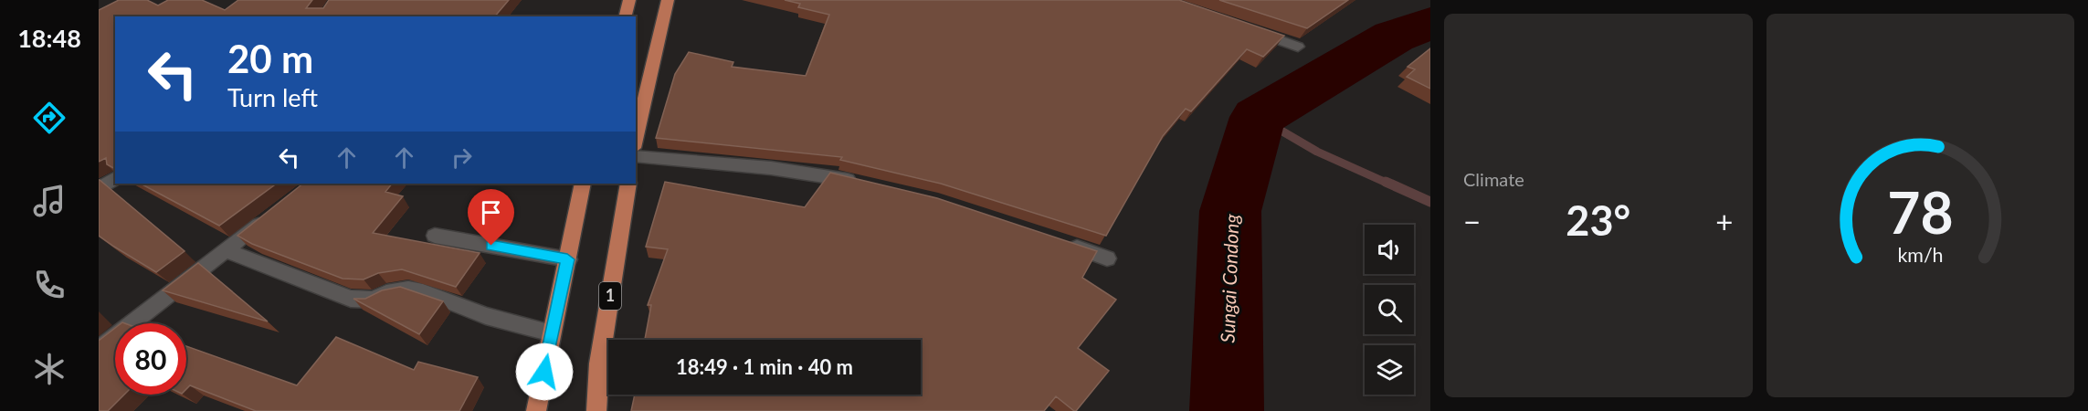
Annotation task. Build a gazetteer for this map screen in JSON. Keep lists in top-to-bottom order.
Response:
{
  "streets": {
    "highway": ["1"]
  },
  "water": ["Sungai Condong"],
  "page": {
    "tabs": "18:48",
    "tile": "Climate",
    "turn": ["20 m", "Turn left"],
    "heat": ["−", "23°", "+"],
    "limit": "80",
    "trip": "18:49 · 1 min · 40 m",
    "gauge": ["78", "km/h"]
  }
}
